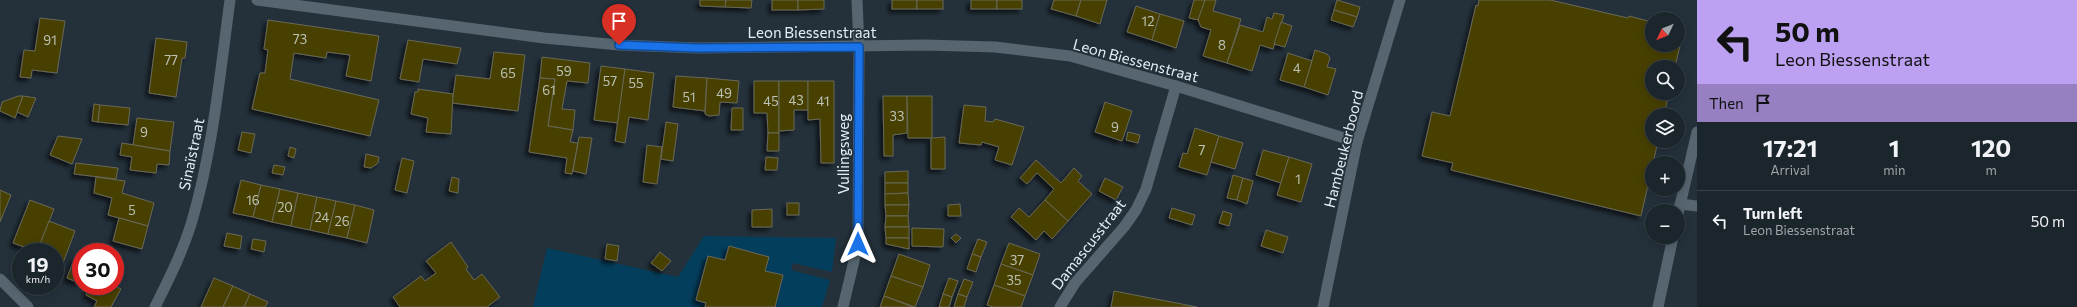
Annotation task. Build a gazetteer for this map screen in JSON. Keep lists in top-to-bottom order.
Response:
{
  "streets": {
    "street": [
      "Leon Biessenstraat",
      "Hambeukerboord",
      "Sinaïstraat",
      "Vullingsweg",
      "Damascusstraat"
    ]
  },
  "crossings": [
    ["Leon Biessenstraat", "Hambeukerboord"],
    ["Leon Biessenstraat", "Vullingsweg"],
    ["Leon Biessenstraat", "Damascusstraat"]
  ],
  "house_numbers": [
    "12",
    "73",
    "91",
    "8",
    "77",
    "4",
    "59",
    "65",
    "57",
    "55",
    "61",
    "49",
    "51",
    "43",
    "45",
    "41",
    "33",
    "9",
    "9",
    "7",
    "1",
    "16",
    "20",
    "5",
    "24",
    "26",
    "37",
    "35"
  ],
  "north": "bottom left",
  "page": {
    "turn": ["50 m", "Leon Biessenstraat"],
    "map_buttons": ["+", "−"],
    "then": "Then",
    "eta": [
      "17:21",
      "Arrival",
      "1",
      "min",
      "120",
      "m"
    ],
    "list": [
      {
        "name": "Turn left",
        "note": "Leon Biessenstraat",
        "value": "50 m"
      }
    ],
    "speed": "19 km/h",
    "limit": "30"
  }
}
